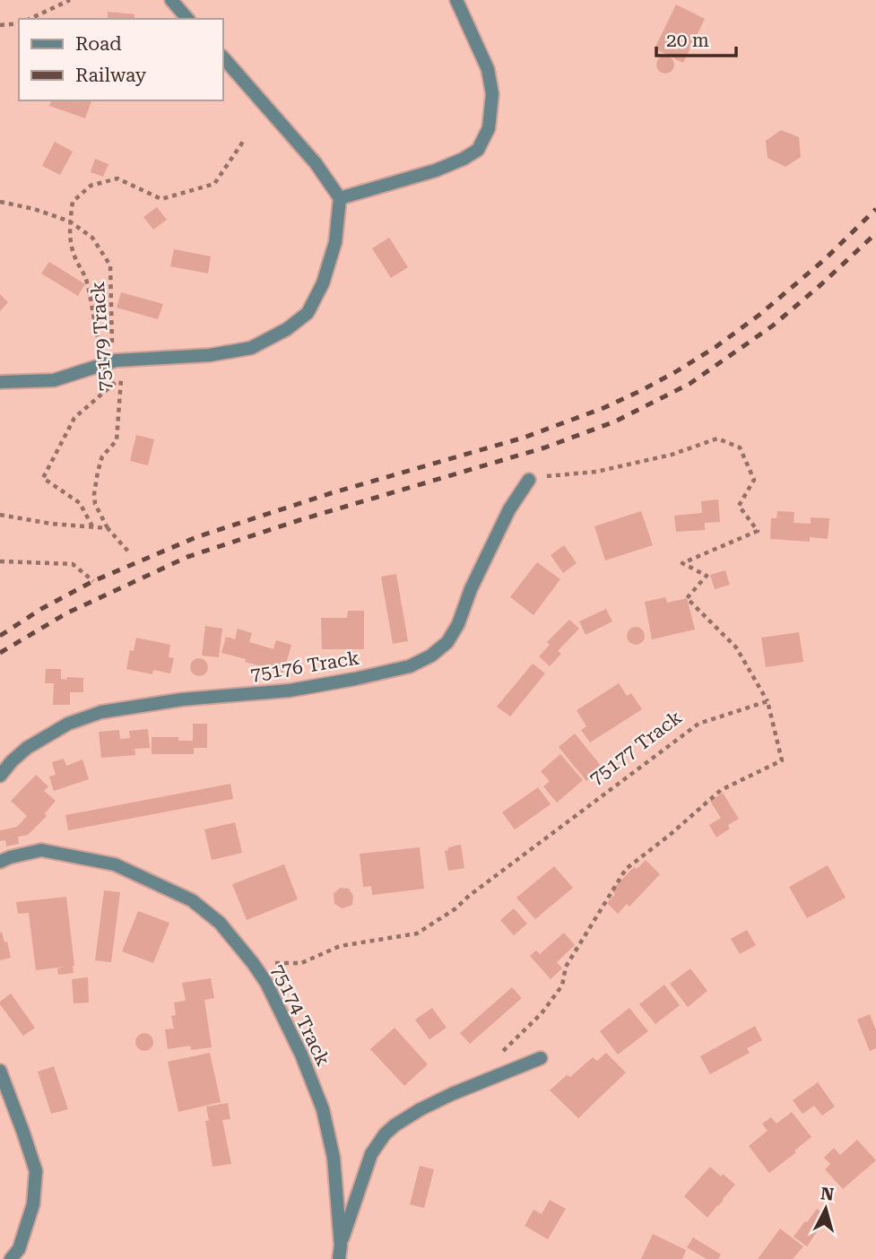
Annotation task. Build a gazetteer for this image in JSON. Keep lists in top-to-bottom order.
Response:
{
  "streets": {
    "street": ["75176 Track", "75174 Track"],
    "path": ["75179 Track", "75177 Track"]
  },
  "crossings": [
    ["75177 Track", "75174 Track"]
  ],
  "legend": ["Road", "Railway"],
  "scale_bar": "20 m",
  "north": "top"
}
